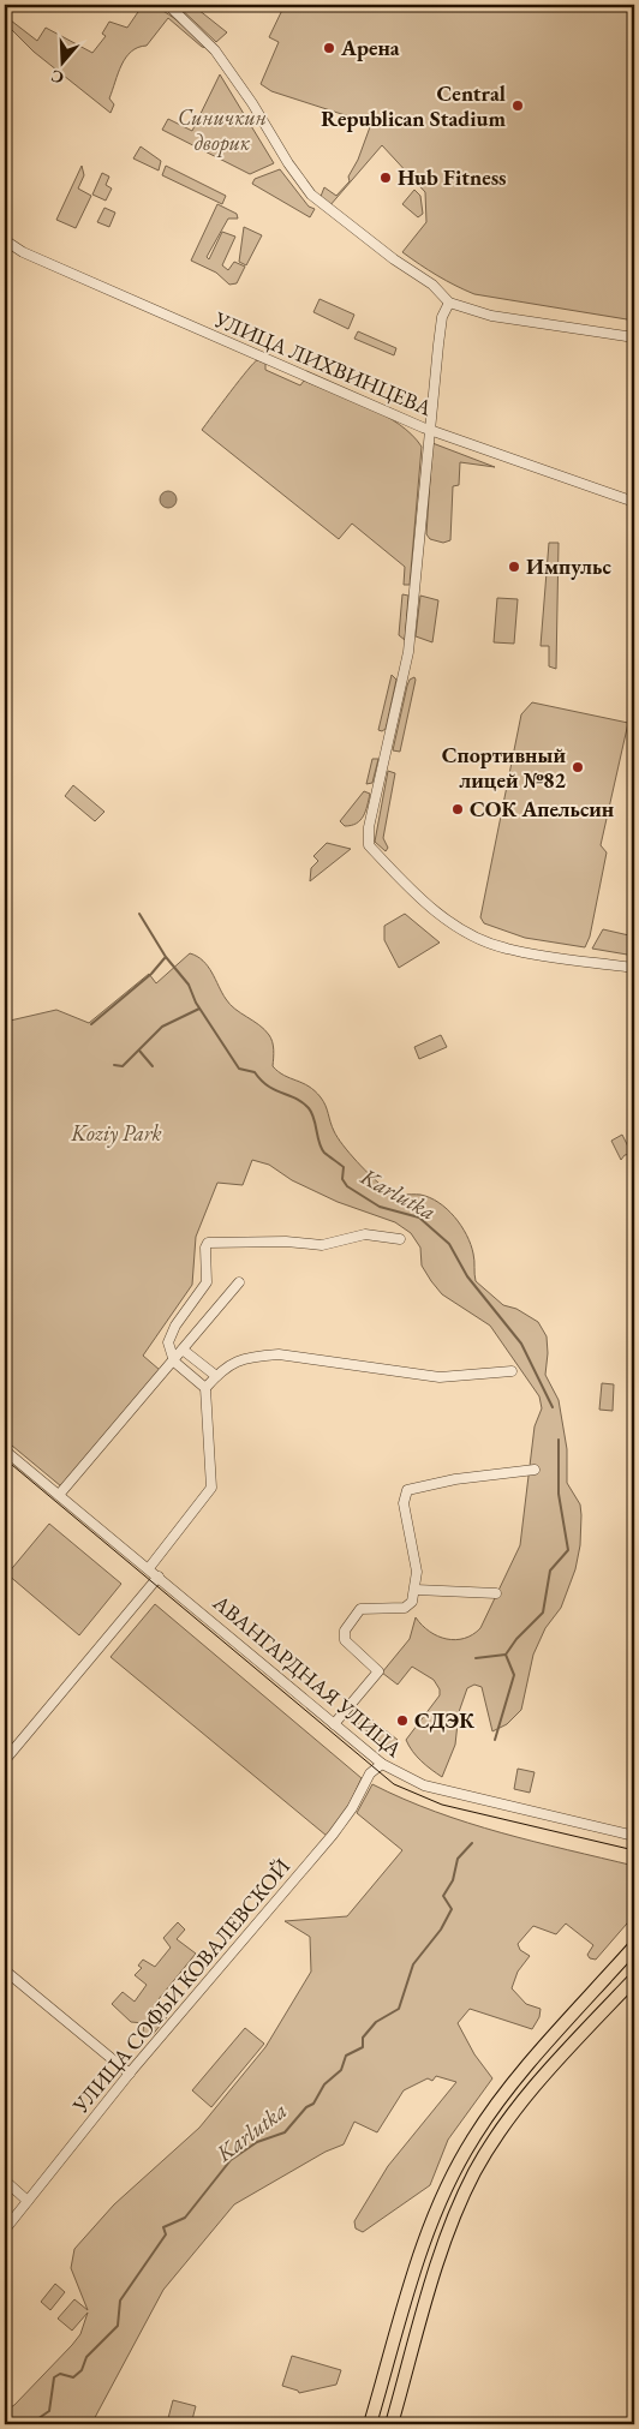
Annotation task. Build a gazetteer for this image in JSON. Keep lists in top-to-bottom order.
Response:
{
  "streets": {
    "street": ["УЛИЦА ЛИХВИНЦЕВА", "АВАНГАРДНАЯ УЛИЦА", "УЛИЦА СОФЬИ КОВАЛЕВСКОЙ"]
  },
  "crossings": [
    ["АВАНГАРДНАЯ УЛИЦА", "УЛИЦА СОФЬИ КОВАЛЕВСКОЙ"]
  ],
  "water": ["Karlutka"],
  "parks": ["Синичкин дворик", "Koziy Park"],
  "places": [
    "Арена",
    "Central Republican Stadium",
    "Hub Fitness",
    "Импульс",
    "Спортивный лицей №82",
    "СОК Апельсин",
    "СДЭК"
  ],
  "north": "bottom"
}
